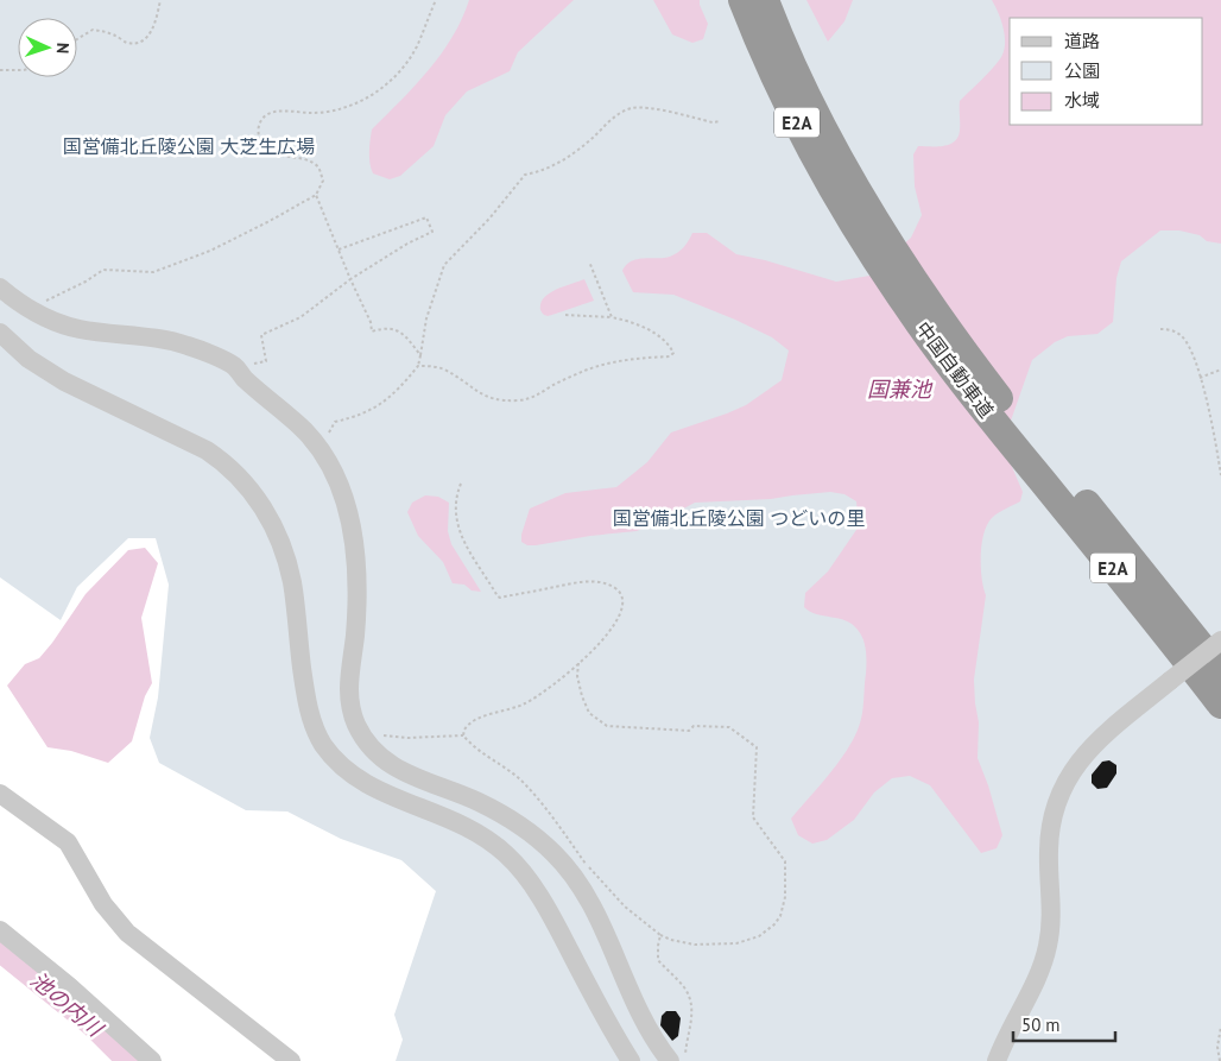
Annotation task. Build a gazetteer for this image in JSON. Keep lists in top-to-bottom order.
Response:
{
  "streets": {
    "highway": ["E2A", "中国自動車道"]
  },
  "water": ["国兼池", "池の内川"],
  "parks": ["国営備北丘陵公園 大芝生広場", "国営備北丘陵公園 つどいの里"],
  "legend": ["道路", "公園", "水域"],
  "scale_bar": "50 m",
  "north": "right"
}
